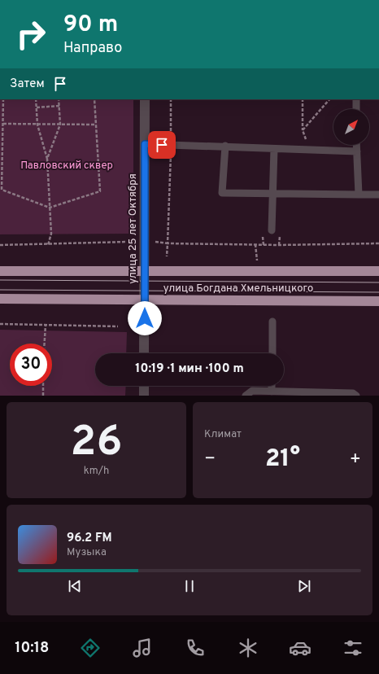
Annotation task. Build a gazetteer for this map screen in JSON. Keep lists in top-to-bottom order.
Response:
{
  "streets": {
    "highway": ["улица Богдана Хмельницкого"],
    "street": ["улица 25 лет Октября"]
  },
  "crossings": [
    ["улица 25 лет Октября", "улица Богдана Хмельницкого"]
  ],
  "parks": ["Павловский сквер"],
  "north": "top right",
  "page": {
    "turn": ["90 m", "Направо"],
    "then": "Затем",
    "limit": "30",
    "trip": "10:19 · 1 мин · 100 m",
    "tile": [
      ["26", "km/h"],
      "Климат"
    ],
    "heat": ["−", "21°", "+"],
    "song": ["96.2 FM", "Музыка"],
    "tabs": "10:18"
  }
}
